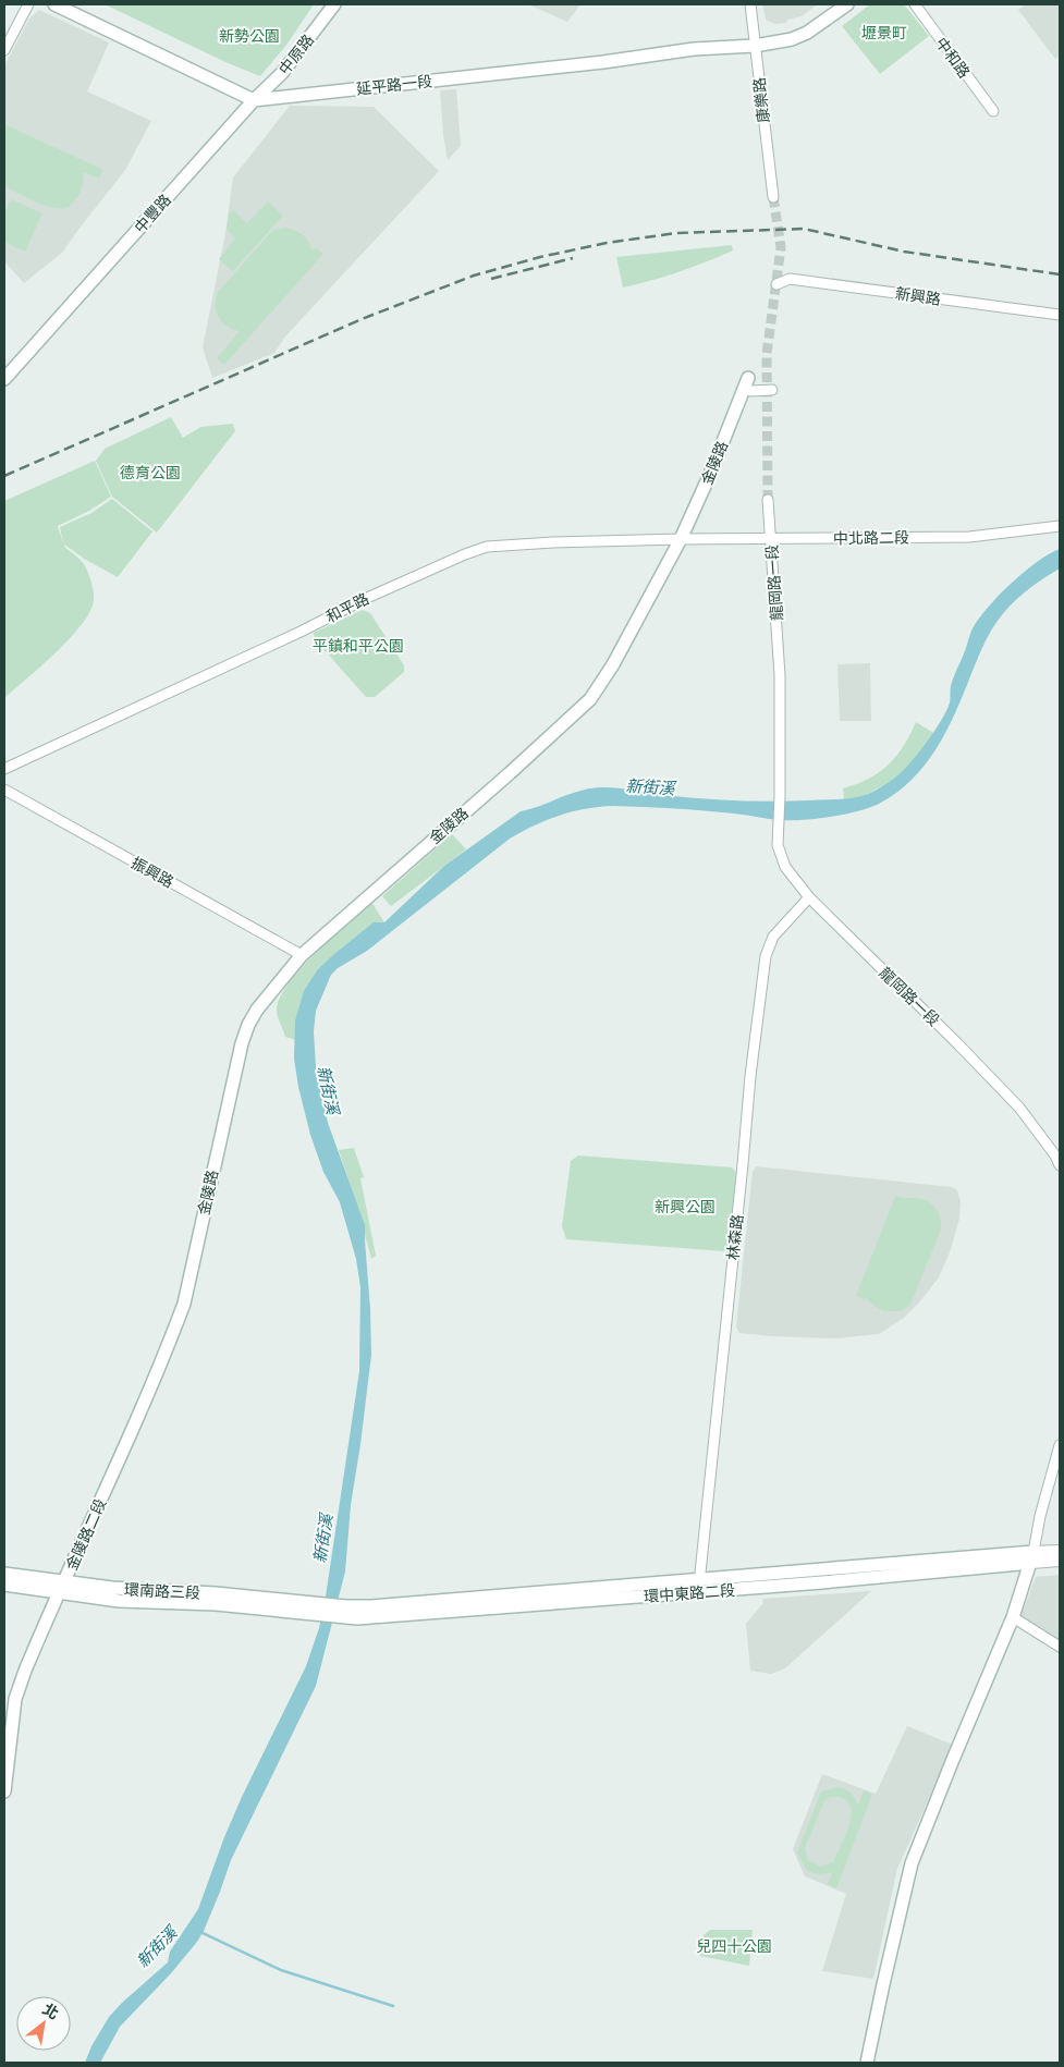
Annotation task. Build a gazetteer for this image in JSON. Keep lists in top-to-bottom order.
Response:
{
  "streets": {
    "main road": [
      "中原路",
      "延平路一段",
      "中豐路",
      "金陵路",
      "金陵路二段",
      "環南路三段",
      "環中東路二段"
    ],
    "street": [
      "中和路",
      "康樂路",
      "新興路",
      "中北路二段",
      "龍岡路一段",
      "和平路",
      "振興路",
      "林森路"
    ]
  },
  "crossings": [
    ["中原路", "延平路一段"],
    ["中原路", "中豐路"],
    ["延平路一段", "康樂路"],
    ["延平路一段", "中豐路"],
    ["金陵路", "中北路二段"],
    ["金陵路", "和平路"],
    ["金陵路", "振興路"],
    ["金陵路", "金陵路二段"],
    ["中北路二段", "龍岡路一段"],
    ["中北路二段", "和平路"],
    ["龍岡路一段", "林森路"],
    ["林森路", "環中東路二段"],
    ["金陵路二段", "環南路三段"],
    ["環南路三段", "環中東路二段"]
  ],
  "water": ["新街溪"],
  "parks": [
    "壢景町",
    "新勢公園",
    "德育公園",
    "平鎮和平公園",
    "新興公園",
    "兒四十公園"
  ],
  "north": "top right"
}
